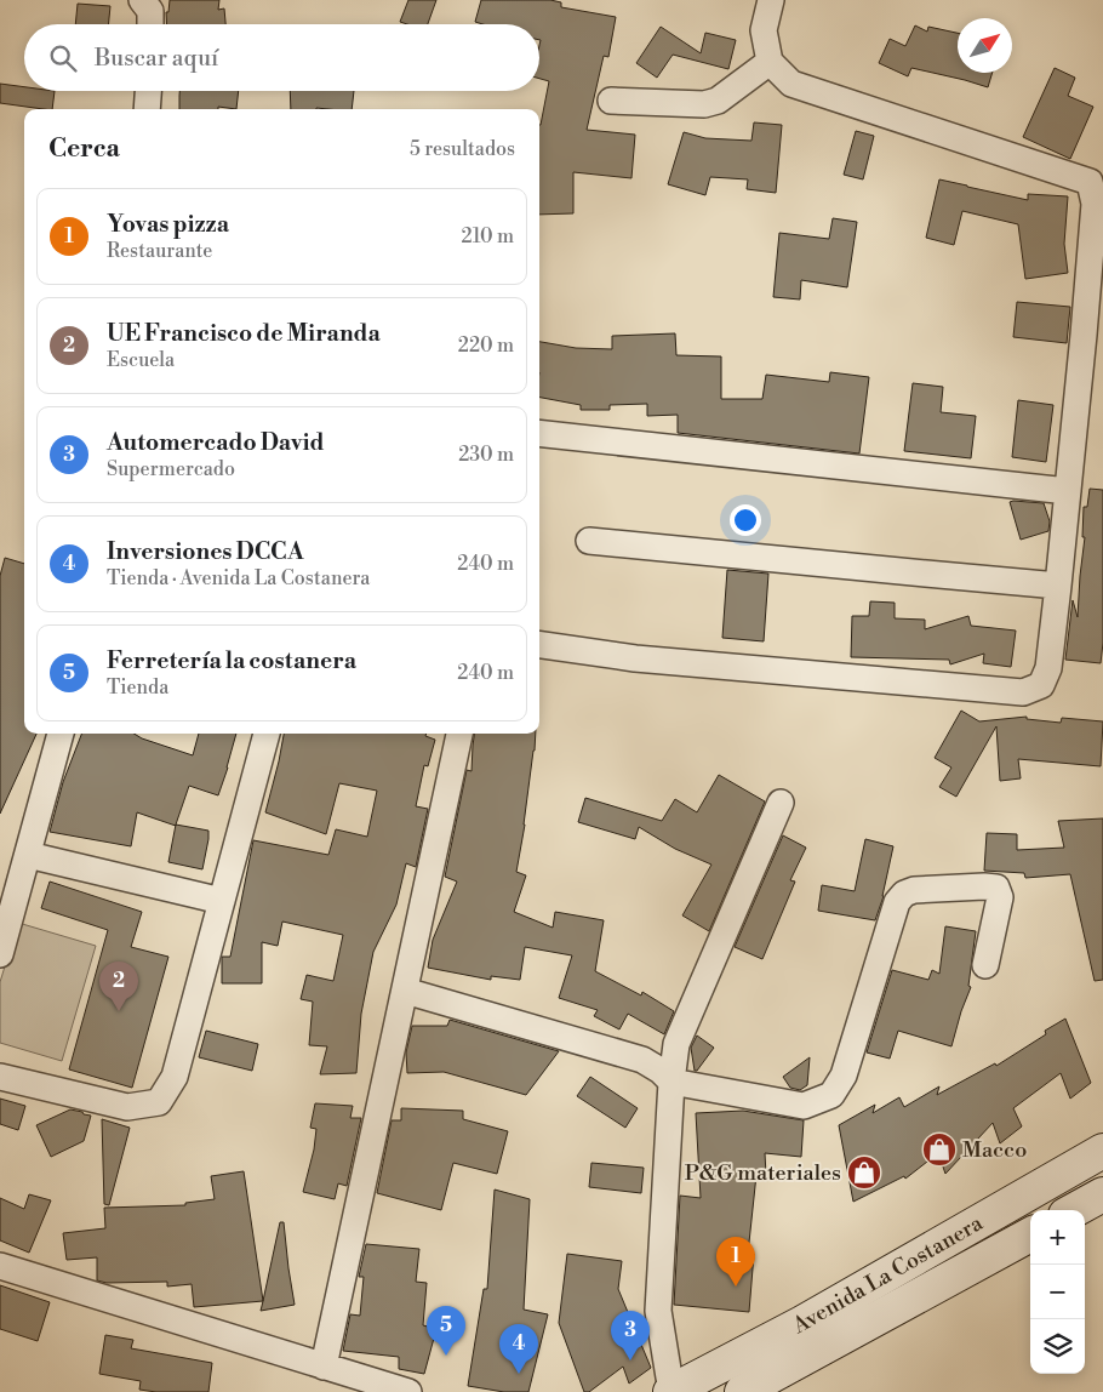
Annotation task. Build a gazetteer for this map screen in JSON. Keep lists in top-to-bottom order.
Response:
{
  "streets": {
    "street": ["Avenida La Costanera"]
  },
  "places": {
    "shop": ["Macco", "P&G materiales"]
  },
  "north": "top right",
  "page": {
    "search": "Buscar aquí",
    "heading": ["Cerca", "5 resultados"],
    "list": [
      {
        "mark": "1",
        "name": "Yovas pizza",
        "note": "Restaurante",
        "value": "210 m"
      },
      {
        "mark": "2",
        "name": "UE Francisco de Miranda",
        "note": "Escuela",
        "value": "220 m"
      },
      {
        "mark": "3",
        "name": "Automercado David",
        "note": "Supermercado",
        "value": "230 m"
      },
      {
        "mark": "4",
        "name": "Inversiones DCCA",
        "note": "Tienda · Avenida La Costanera",
        "value": "240 m"
      },
      {
        "mark": "5",
        "name": "Ferretería la costanera",
        "note": "Tienda",
        "value": "240 m"
      }
    ],
    "pins": [
      "2",
      "1",
      "5",
      "3",
      "4"
    ],
    "map_buttons": ["+", "−"]
  }
}
